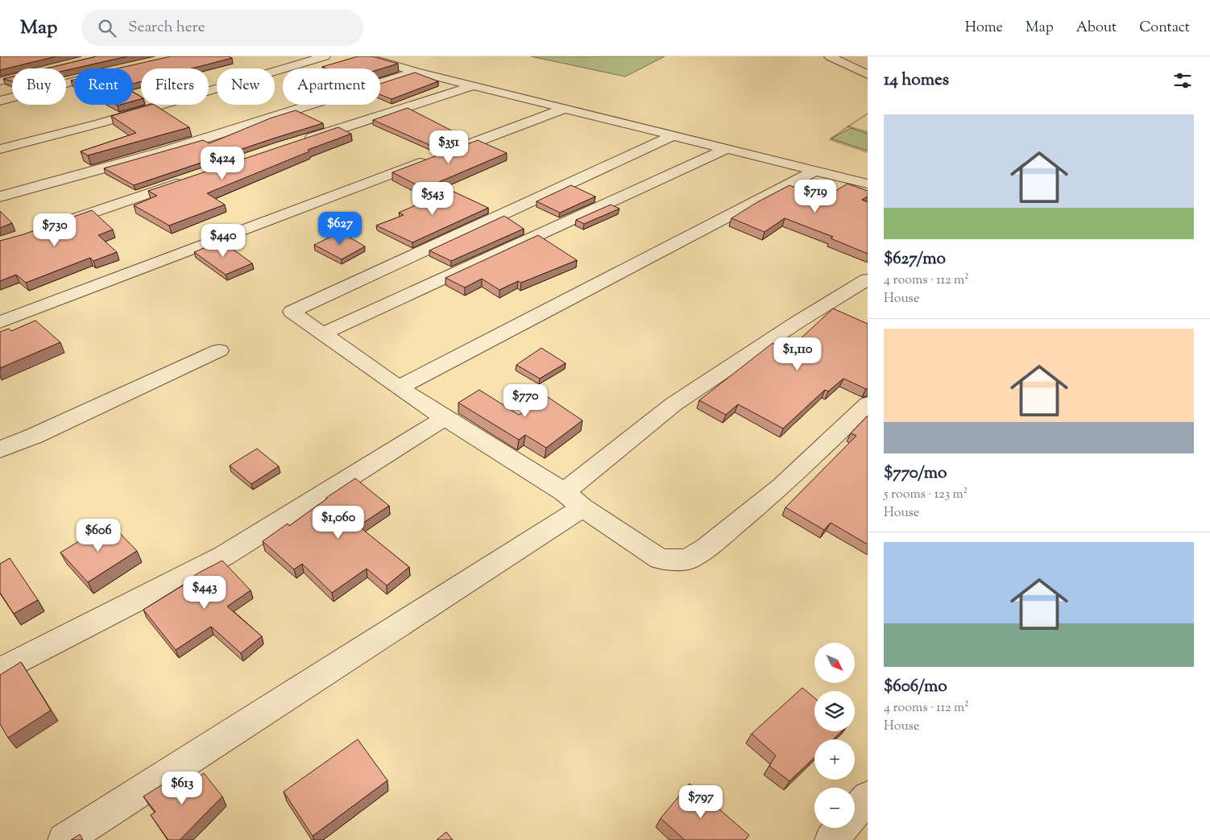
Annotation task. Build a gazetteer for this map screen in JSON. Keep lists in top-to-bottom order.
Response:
{
  "north": "bottom right",
  "page": {
    "header": "Map",
    "search": "Search here",
    "nav": [
      "Home",
      "Map",
      "About",
      "Contact"
    ],
    "heading": "14 homes",
    "chip": [
      "Buy",
      "Rent",
      "Filters",
      "New",
      "Apartment"
    ],
    "list": [
      {
        "name": "$627/mo",
        "note": "4 rooms · 112 m² · House"
      },
      {
        "name": "$770/mo",
        "note": "5 rooms · 123 m² · House"
      },
      {
        "name": "$606/mo",
        "note": "4 rooms · 112 m² · House"
      }
    ],
    "price": [
      "$351",
      "$424",
      "$719",
      "$543",
      "$627",
      "$730",
      "$440",
      "$1,110",
      "$770",
      "$1,060",
      "$606",
      "$443",
      "$613",
      "$797"
    ],
    "map_buttons": ["+", "−"]
  }
}
